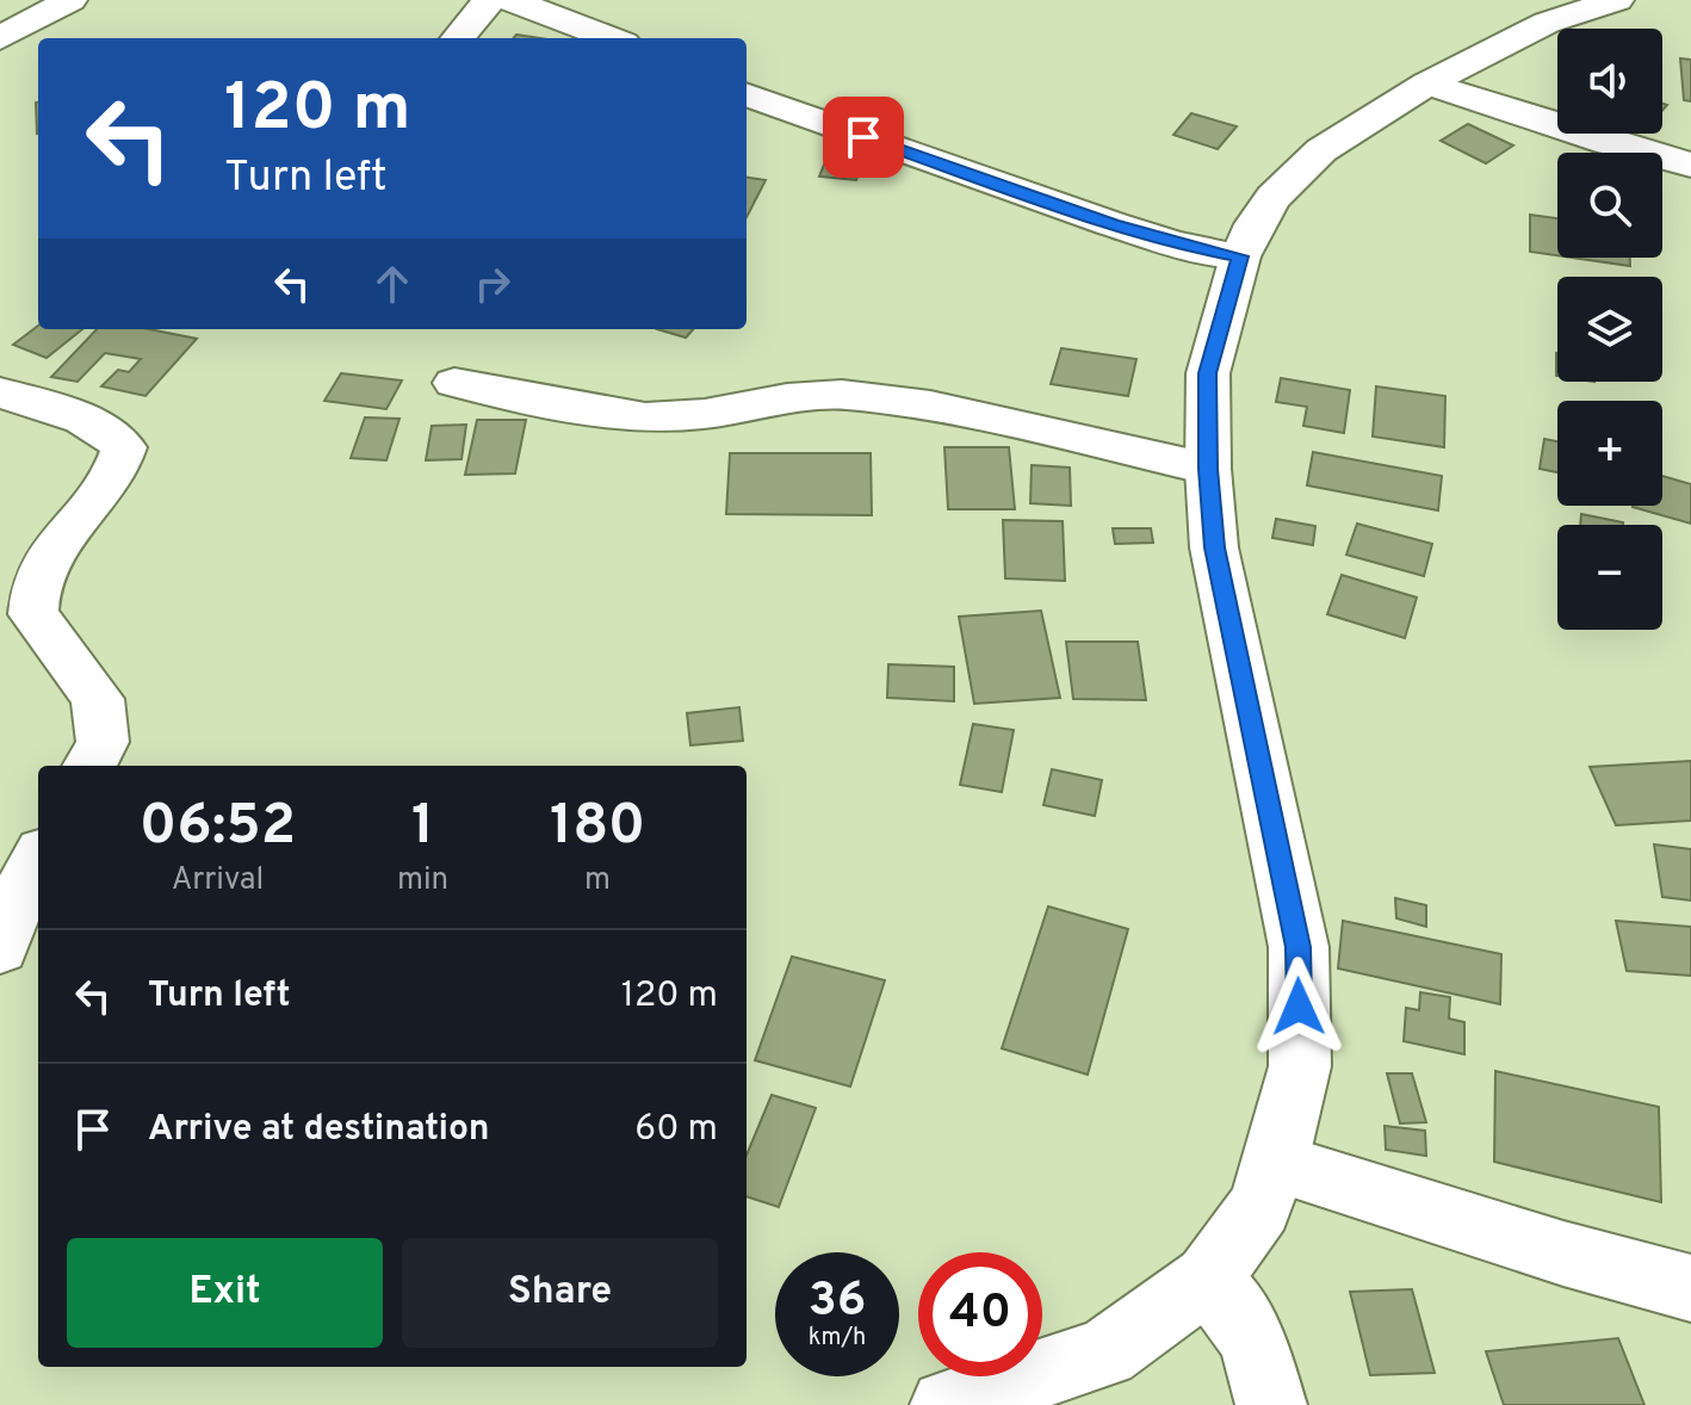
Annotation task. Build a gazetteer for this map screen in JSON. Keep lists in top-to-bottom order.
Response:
{
  "page": {
    "map_buttons": ["+", "−"],
    "turn": ["120 m", "Turn left"],
    "eta": [
      "06:52",
      "Arrival",
      "1",
      "min",
      "180",
      "m"
    ],
    "list": [
      {
        "name": "Turn left",
        "value": "120 m"
      },
      {
        "name": "Arrive at destination",
        "value": "60 m"
      }
    ],
    "buttons": ["Exit", "Share"],
    "speed": "36 km/h",
    "limit": "40"
  }
}
